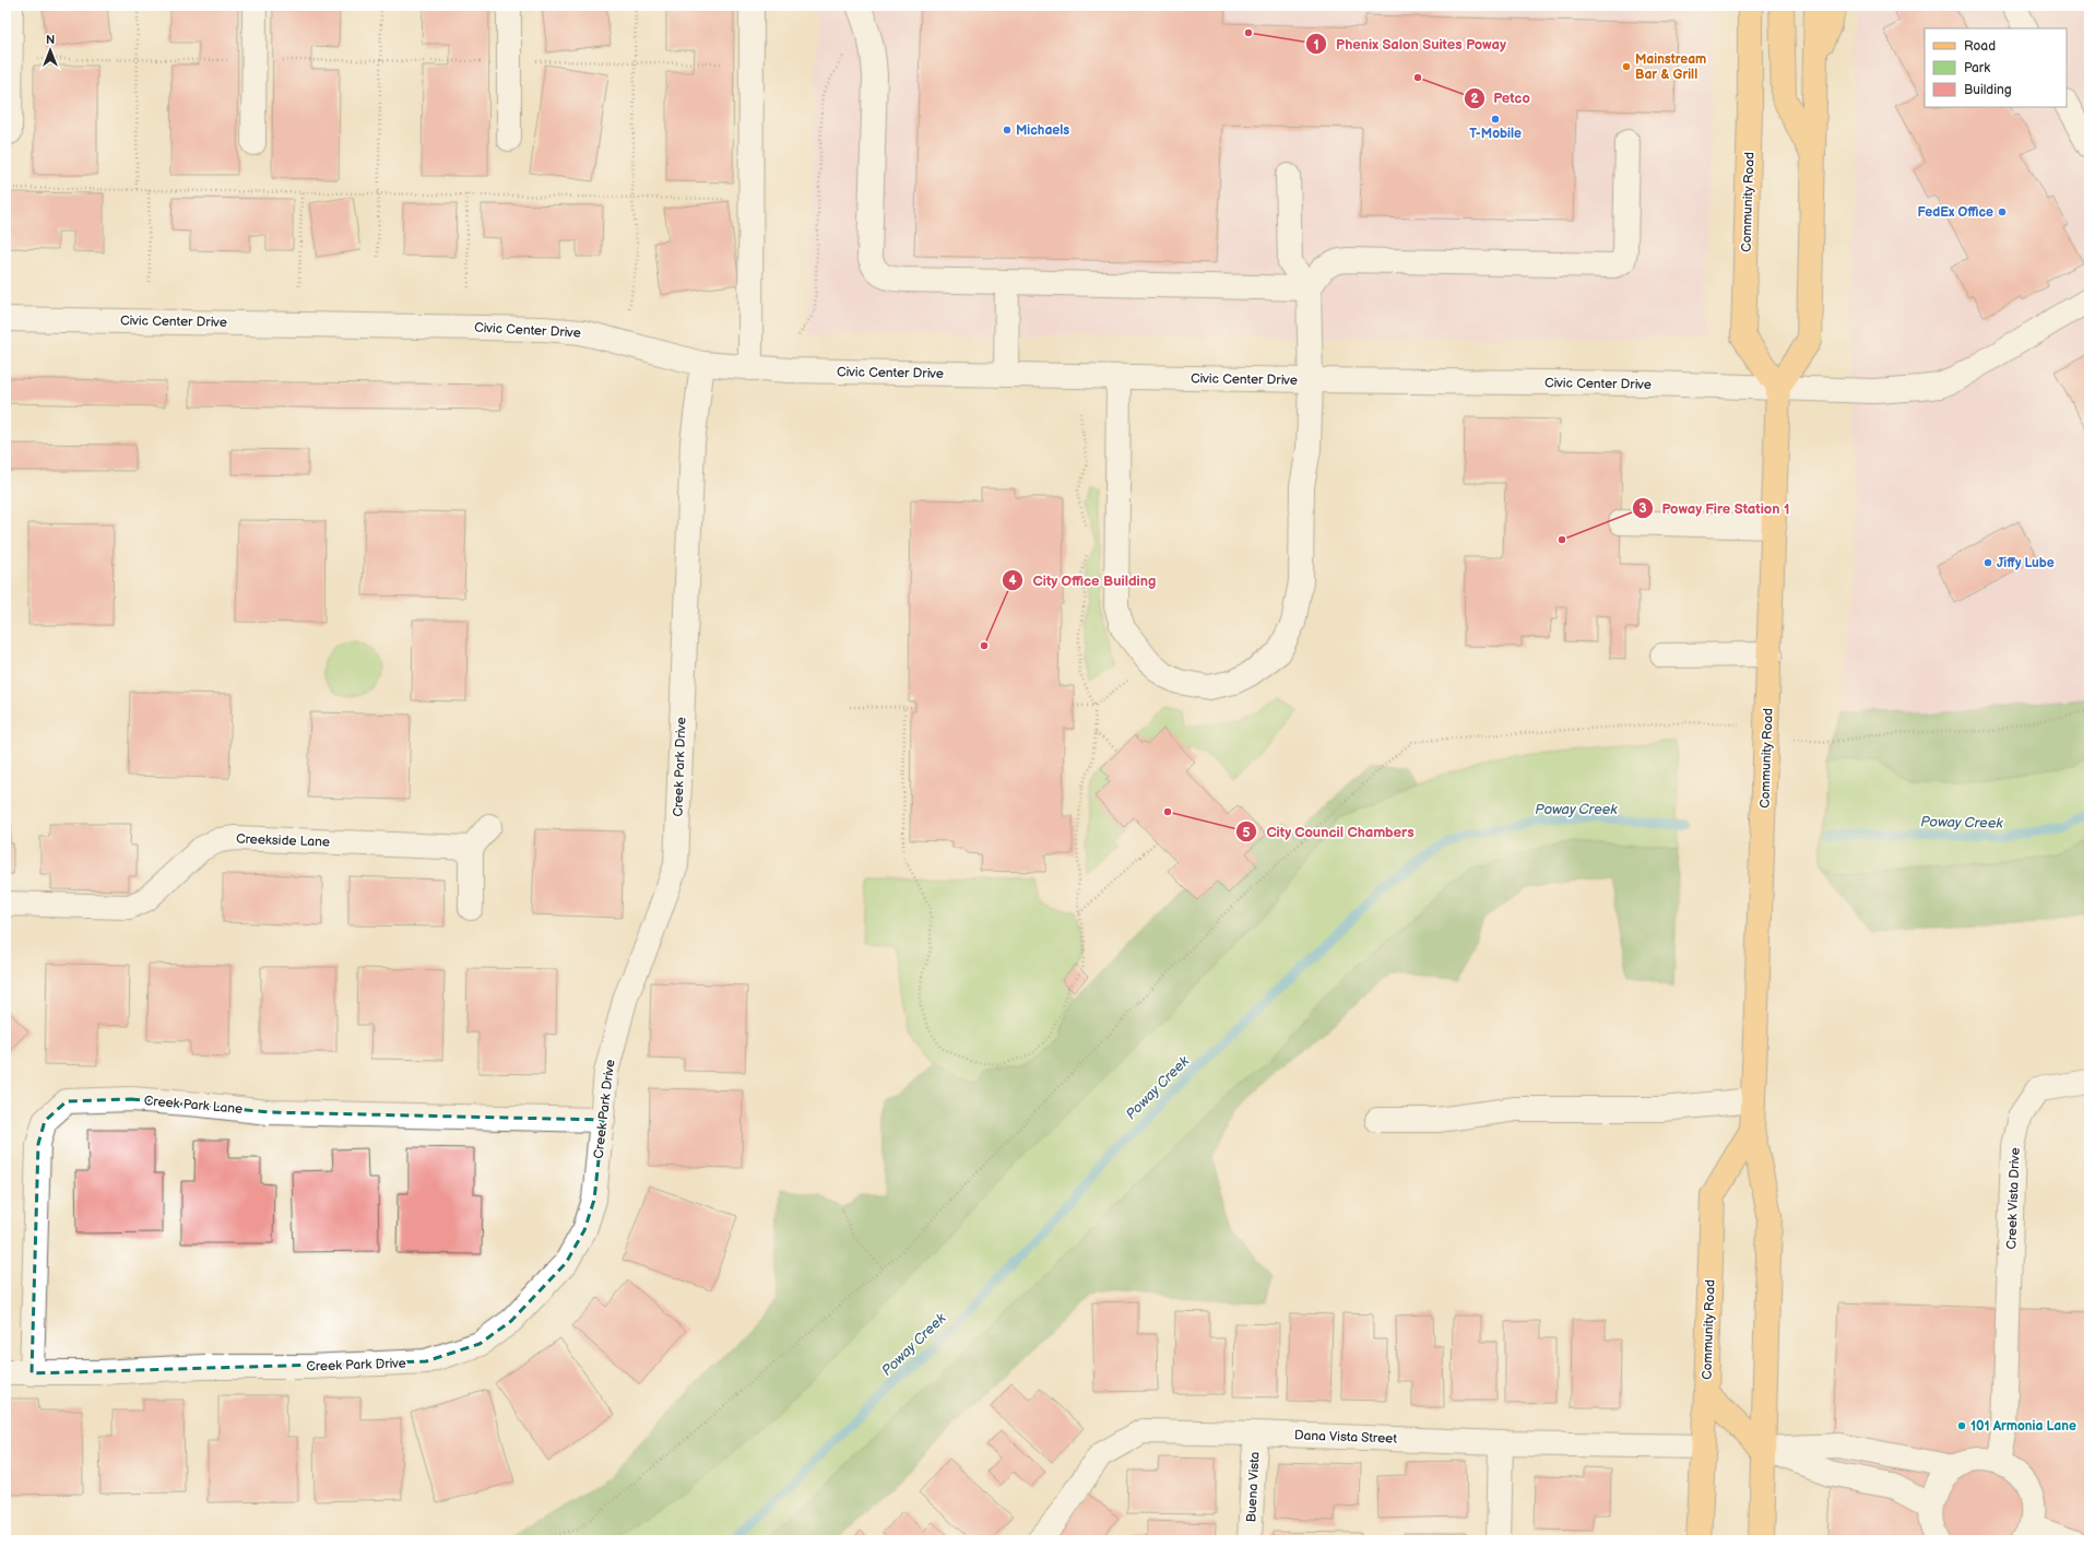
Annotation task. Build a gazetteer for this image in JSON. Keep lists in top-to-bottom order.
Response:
{
  "streets": {
    "main road": ["Community Road"],
    "street": [
      "Civic Center Drive",
      "Creek Park Drive",
      "Creekside Lane",
      "Creek Park Lane",
      "Creek Vista Drive",
      "Dana Vista Street",
      "Buena Vista"
    ]
  },
  "crossings": [
    ["Community Road", "Civic Center Drive"],
    ["Community Road", "Dana Vista Street"],
    ["Civic Center Drive", "Creek Park Drive"],
    ["Creek Park Drive", "Creek Park Lane"],
    ["Dana Vista Street", "Buena Vista"]
  ],
  "water": ["Poway Creek"],
  "places": [
    "Phenix Salon Suites Poway",
    "Mainstream Bar & Grill",
    "Petco",
    "T-Mobile",
    "Michaels",
    "FedEx Office",
    "Poway Fire Station 1",
    "Jiffy Lube",
    "City Office Building",
    "City Council Chambers",
    "101 Armonia Lane"
  ],
  "legend": ["Road", "Park", "Building"],
  "north": "top"
}
